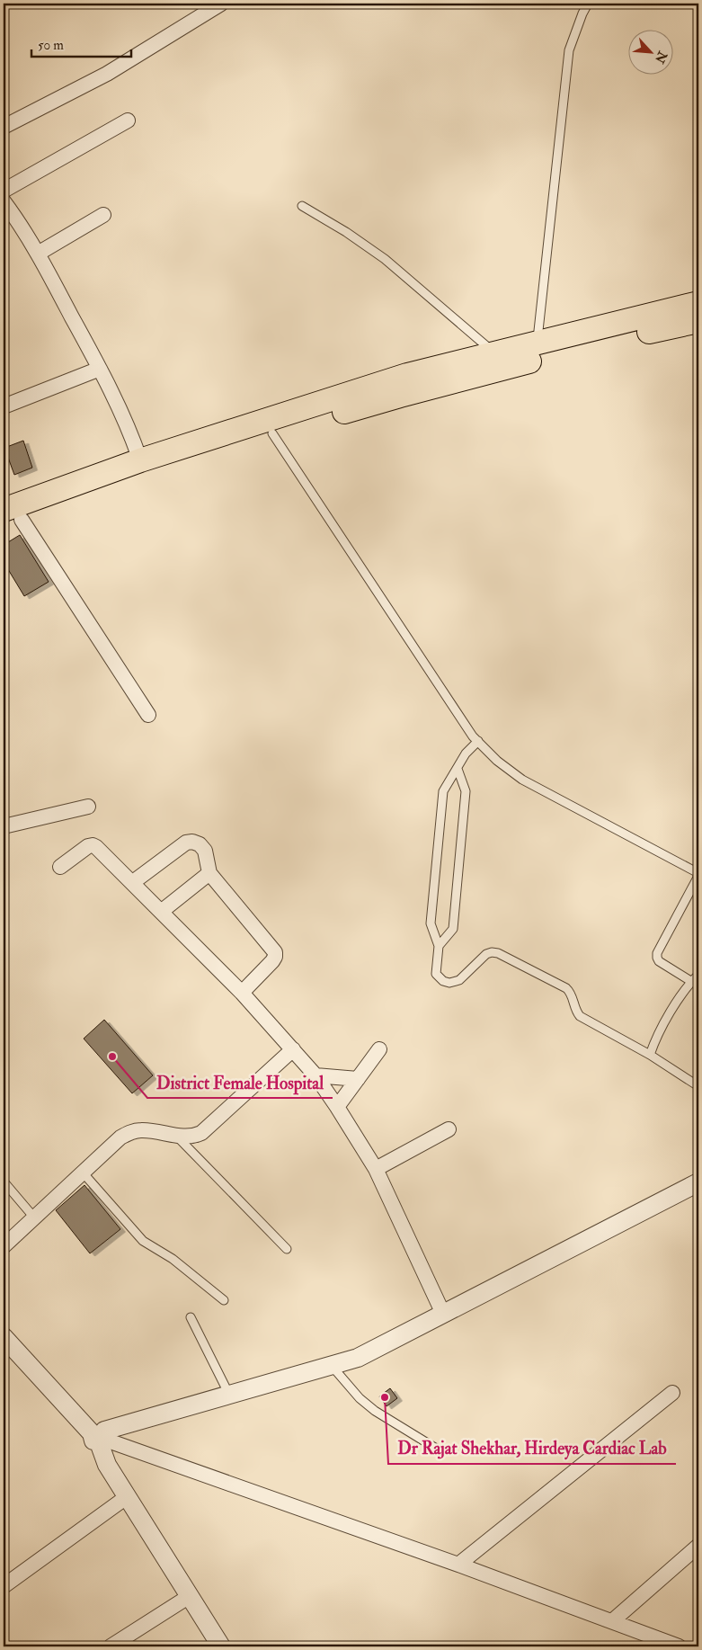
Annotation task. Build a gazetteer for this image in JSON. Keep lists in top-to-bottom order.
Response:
{
  "places": ["District Female Hospital", "Dr Rajat Shekhar, Hirdeya Cardiac Lab"],
  "scale_bar": "50 m",
  "north": "bottom right"
}
